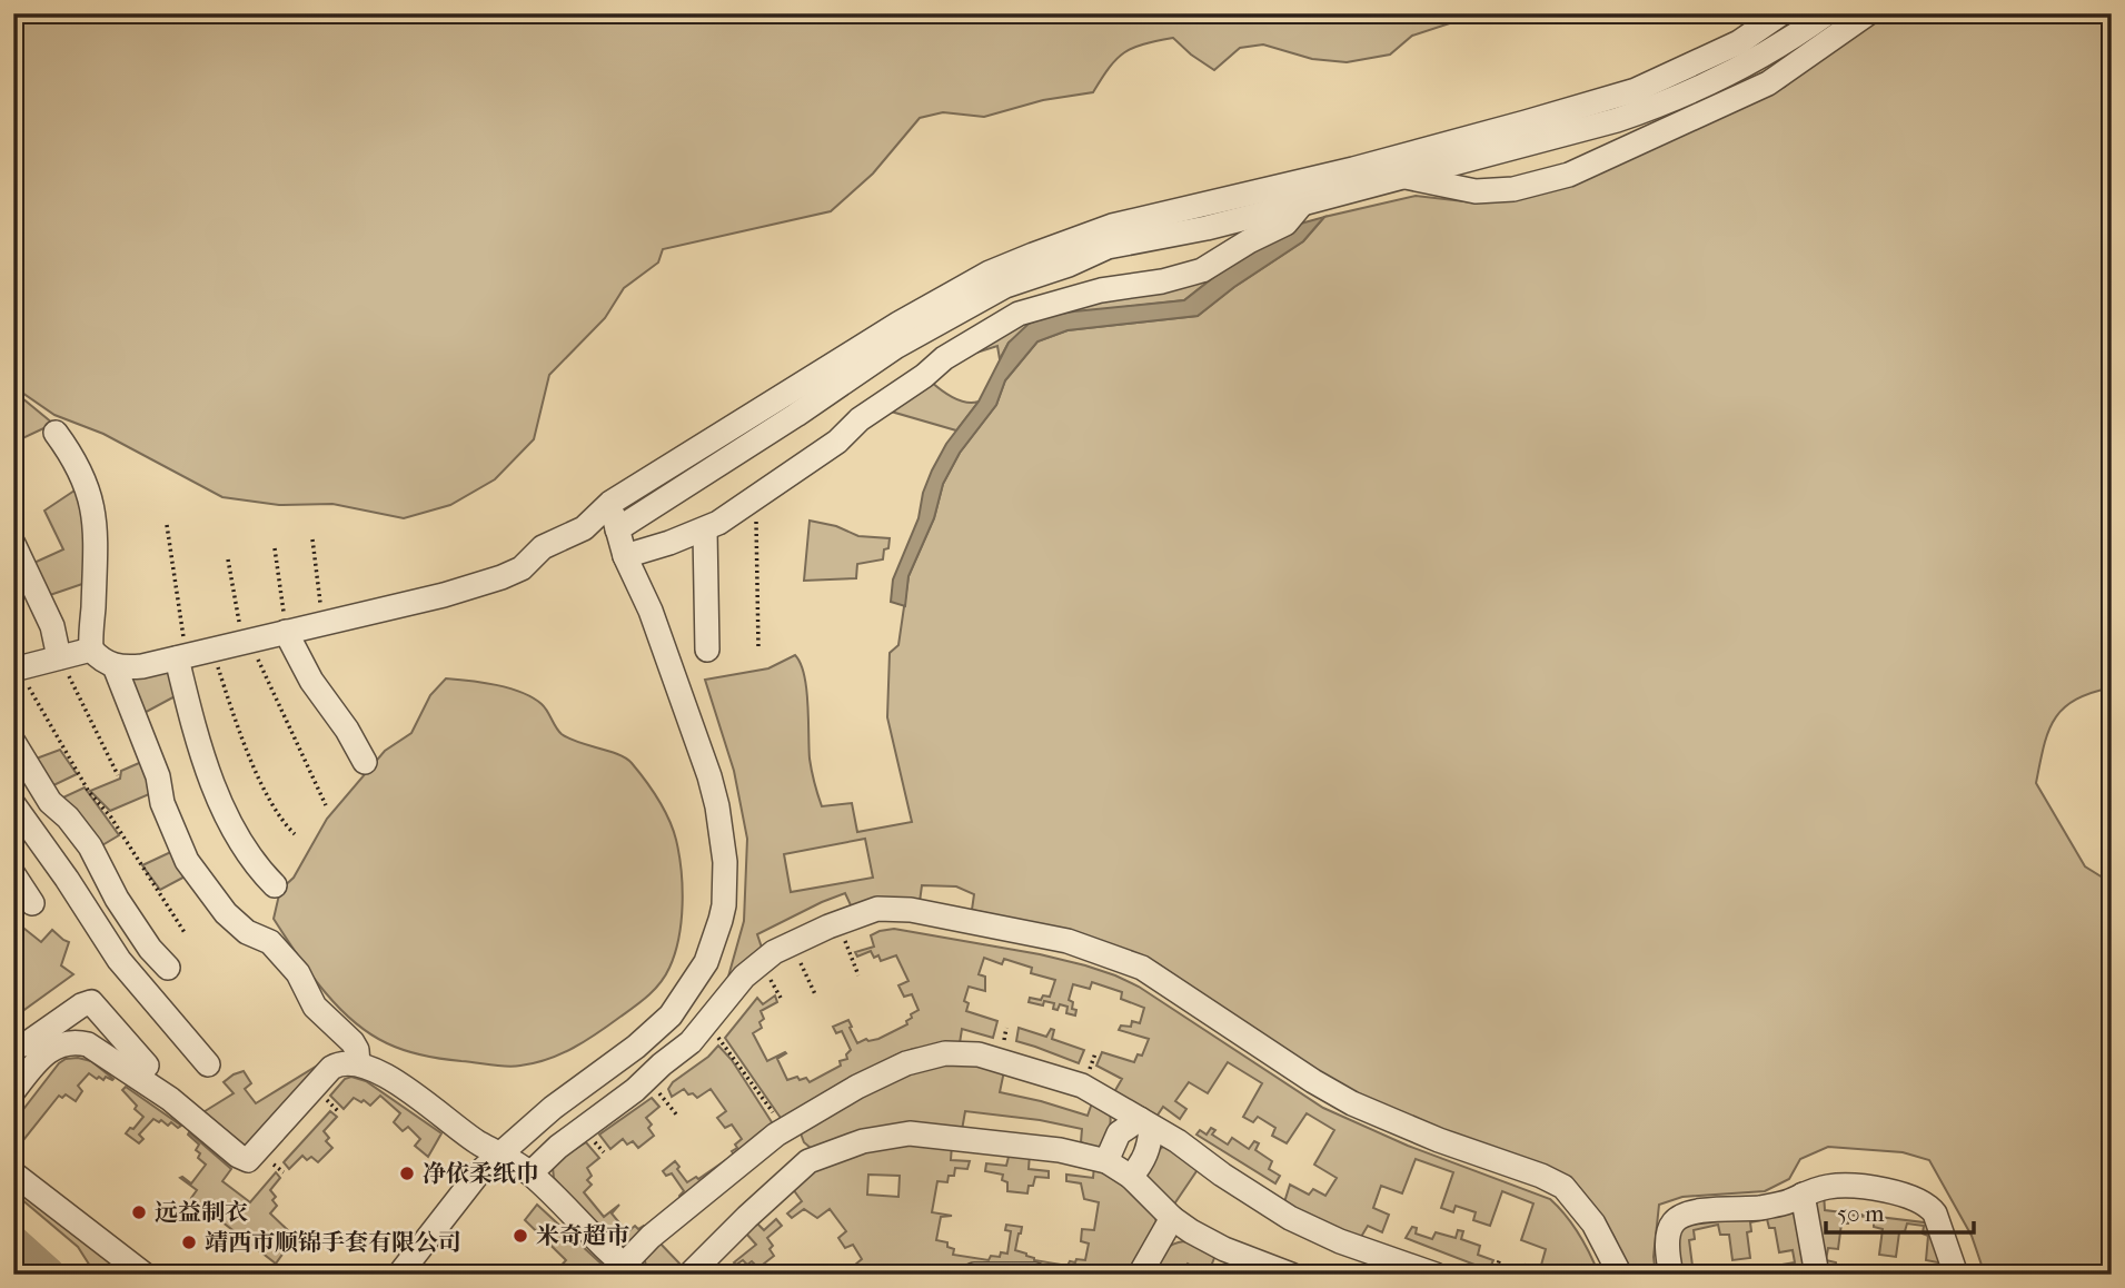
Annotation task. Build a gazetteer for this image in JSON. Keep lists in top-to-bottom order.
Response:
{
  "places": [
    "净依柔纸巾",
    "远益制衣",
    "米奇超市",
    "靖西市顺锦手套有限公司"
  ],
  "scale_bar": "50 m"
}
